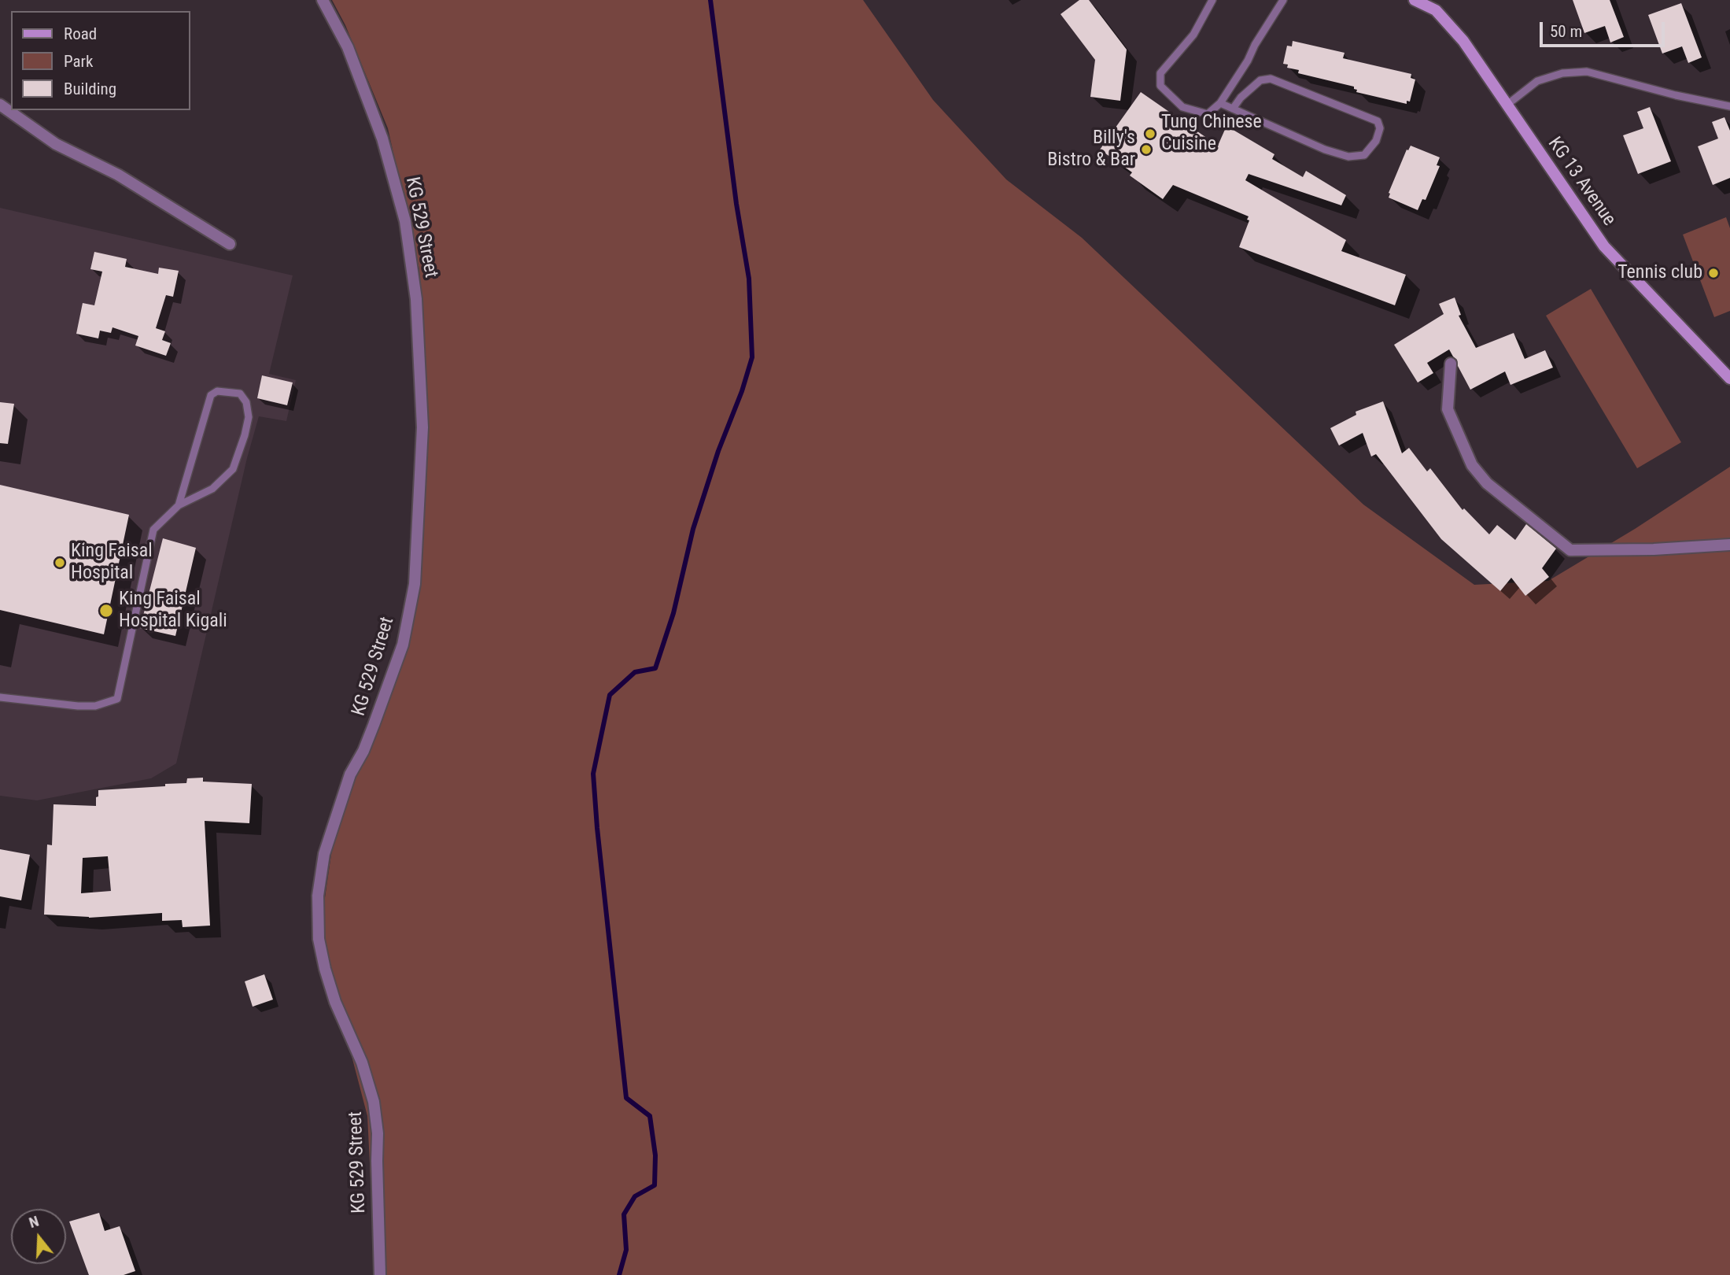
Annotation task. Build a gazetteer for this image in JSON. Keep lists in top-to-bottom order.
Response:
{
  "streets": {
    "street": ["KG 13 Avenue", "KG 529 Street"]
  },
  "places": [
    "Tung Chinese Cuisine",
    "Billy's Bistro & Bar",
    "Tennis club",
    "King Faisal Hospital",
    "King Faisal Hospital Kigali"
  ],
  "legend": ["Road", "Park", "Building"],
  "scale_bar": "50 m",
  "north": "top"
}
